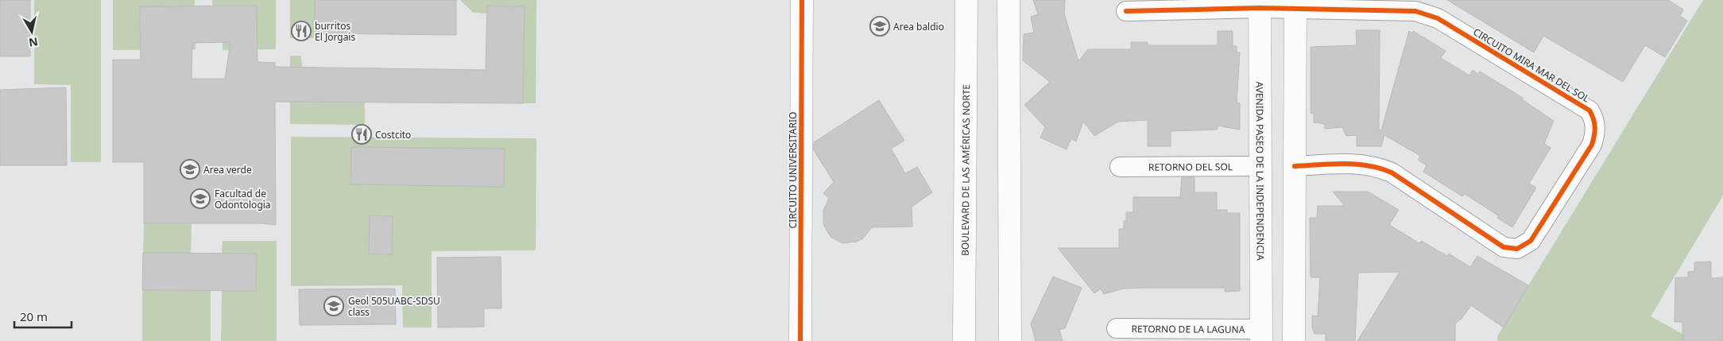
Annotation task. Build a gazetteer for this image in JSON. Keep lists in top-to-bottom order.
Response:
{
  "streets": {
    "street": [
      "CIRCUITO MIRA MAR DEL SOL",
      "RETORNO DEL SOL",
      "CIRCUITO UNIVERSITARIO",
      "BOULEVARD DE LAS AMÉRICAS NORTE",
      "AVENIDA PASEO DE LA INDEPENDENCIA",
      "RETORNO DE LA LAGUNA"
    ]
  },
  "crossings": [
    ["CIRCUITO MIRA MAR DEL SOL", "AVENIDA PASEO DE LA INDEPENDENCIA"],
    ["RETORNO DEL SOL", "AVENIDA PASEO DE LA INDEPENDENCIA"],
    ["AVENIDA PASEO DE LA INDEPENDENCIA", "RETORNO DE LA LAGUNA"]
  ],
  "places": {
    "school or university": [
      "Area baldio",
      "Area verde",
      "Facultad de Odontologia",
      "Geol 505UABC-SDSU class"
    ],
    "restaurant": ["burritos El Jorgais", "Costcito"]
  },
  "scale_bar": "20 m",
  "north": "bottom"
}
